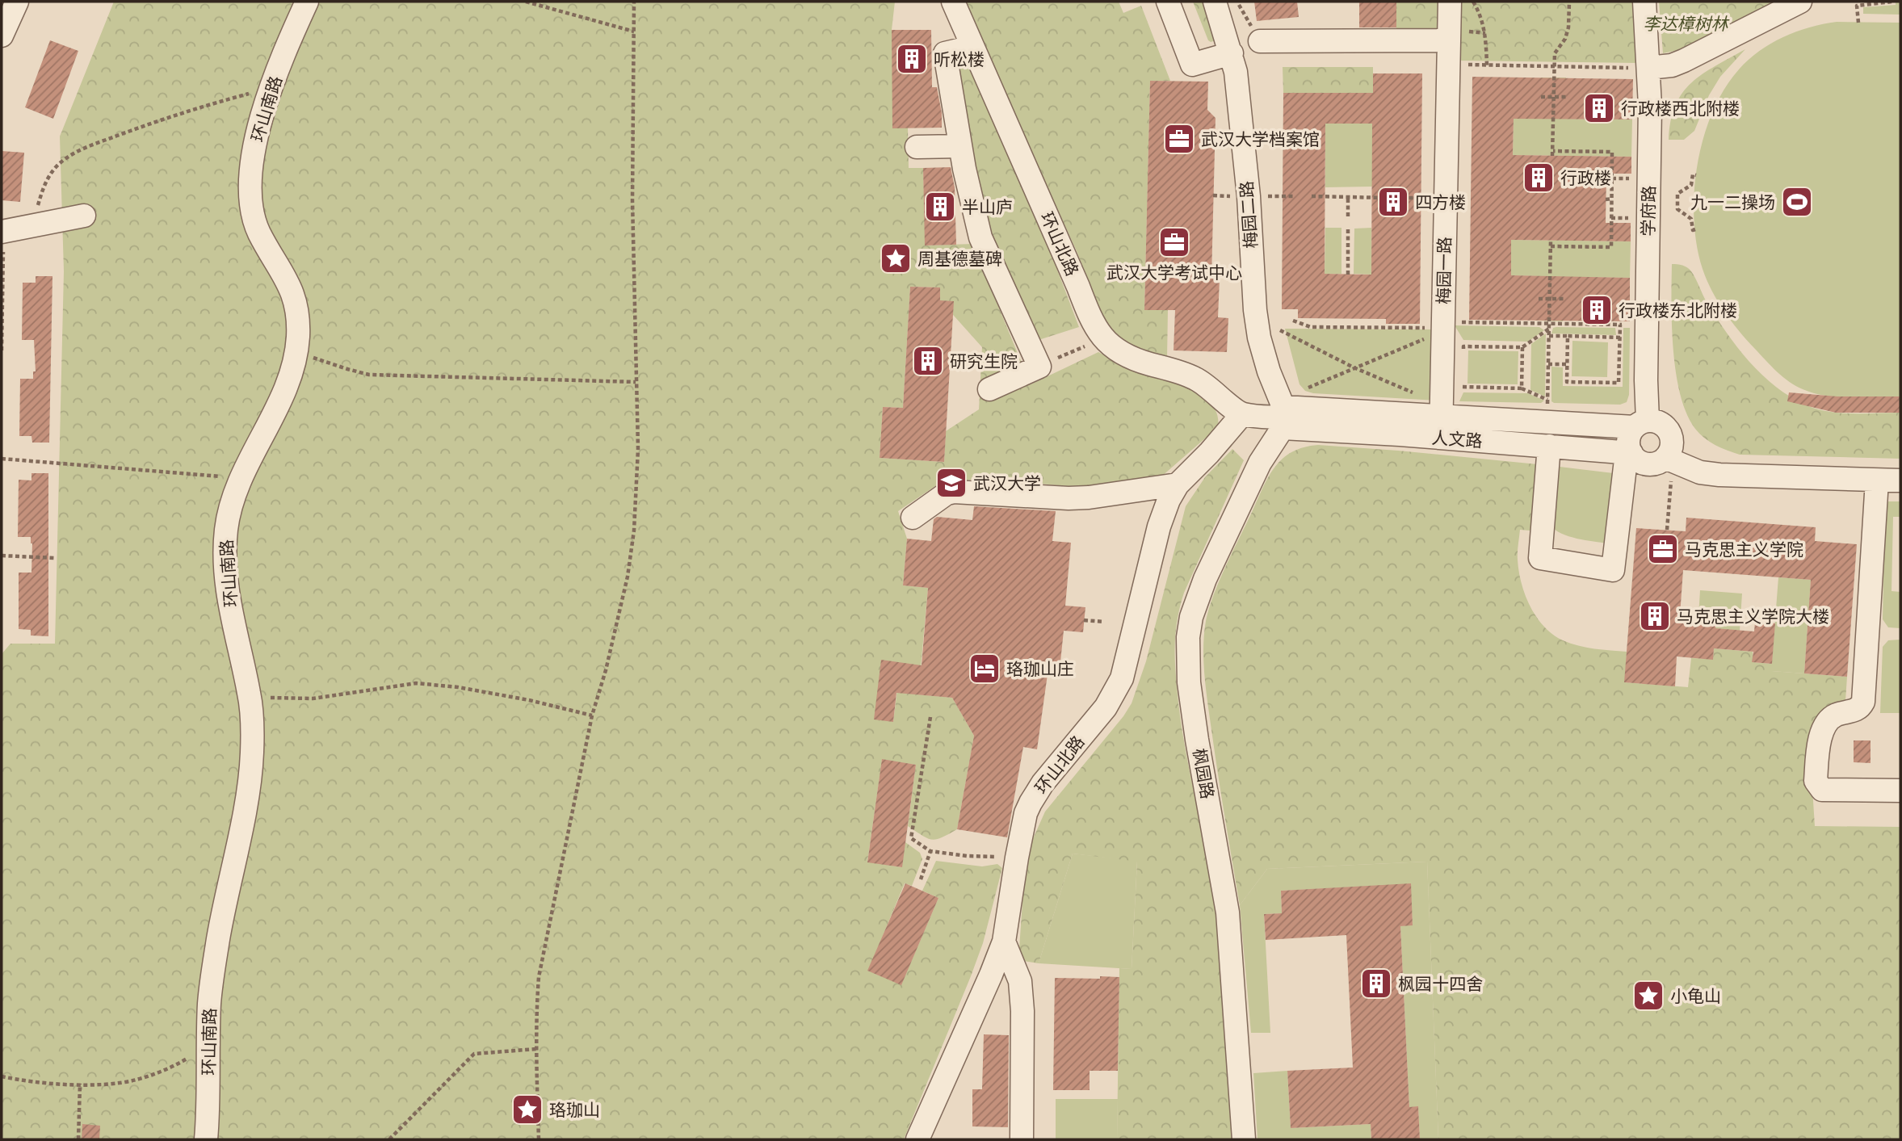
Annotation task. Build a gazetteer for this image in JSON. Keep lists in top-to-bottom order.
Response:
{
  "streets": {
    "street": [
      "环山南路",
      "学府路",
      "梅园二路",
      "环山北路",
      "梅园一路",
      "人文路",
      "枫园路"
    ]
  },
  "crossings": [
    ["学府路", "人文路"],
    ["梅园二路", "人文路"],
    ["梅园二路", "枫园路"],
    ["梅园一路", "人文路"],
    ["人文路", "枫园路"]
  ],
  "parks": ["李达樟树林"],
  "places": {
    "building": [
      "听松楼",
      "行政楼西北附楼",
      "行政楼",
      "四方楼",
      "半山庐",
      "行政楼东北附楼",
      "研究生院",
      "马克思主义学院大楼",
      "枫园十四舍"
    ],
    "office": ["武汉大学档案馆", "武汉大学考试中心", "马克思主义学院"],
    "sports": ["九一二操场"],
    "place": ["周基德墓碑", "小龟山", "珞珈山"],
    "school or university": ["武汉大学"],
    "hotel": ["珞珈山庄"]
  }
}
